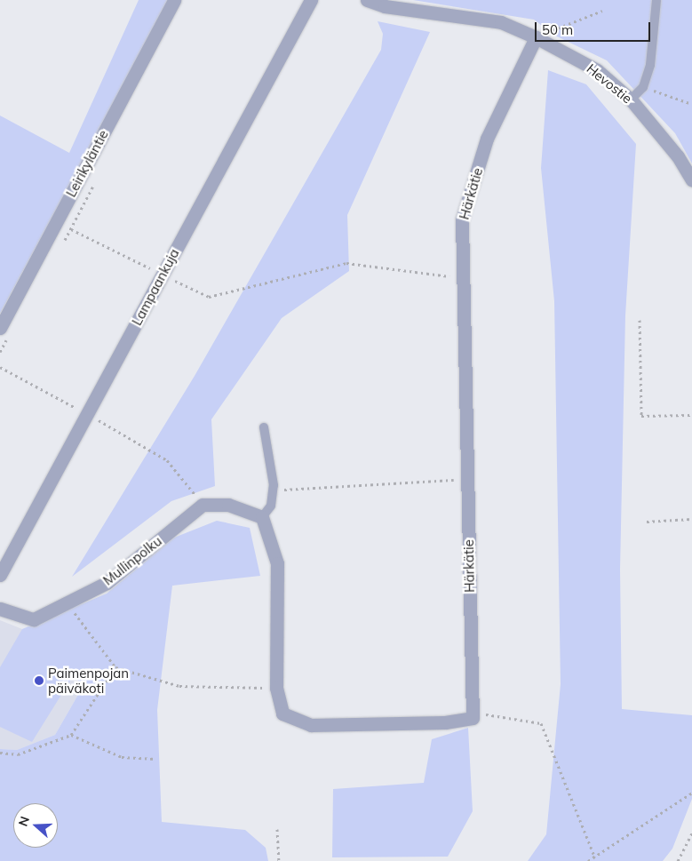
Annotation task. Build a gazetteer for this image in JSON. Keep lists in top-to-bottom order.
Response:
{
  "streets": {
    "street": [
      "Hevostie",
      "Leirikyläntie",
      "Härkätie",
      "Lampaankuja",
      "Mullinpolku"
    ]
  },
  "crossings": [
    ["Hevostie", "Härkätie"]
  ],
  "places": ["Paimenpojan päiväkoti"],
  "scale_bar": "50 m",
  "north": "left"
}
